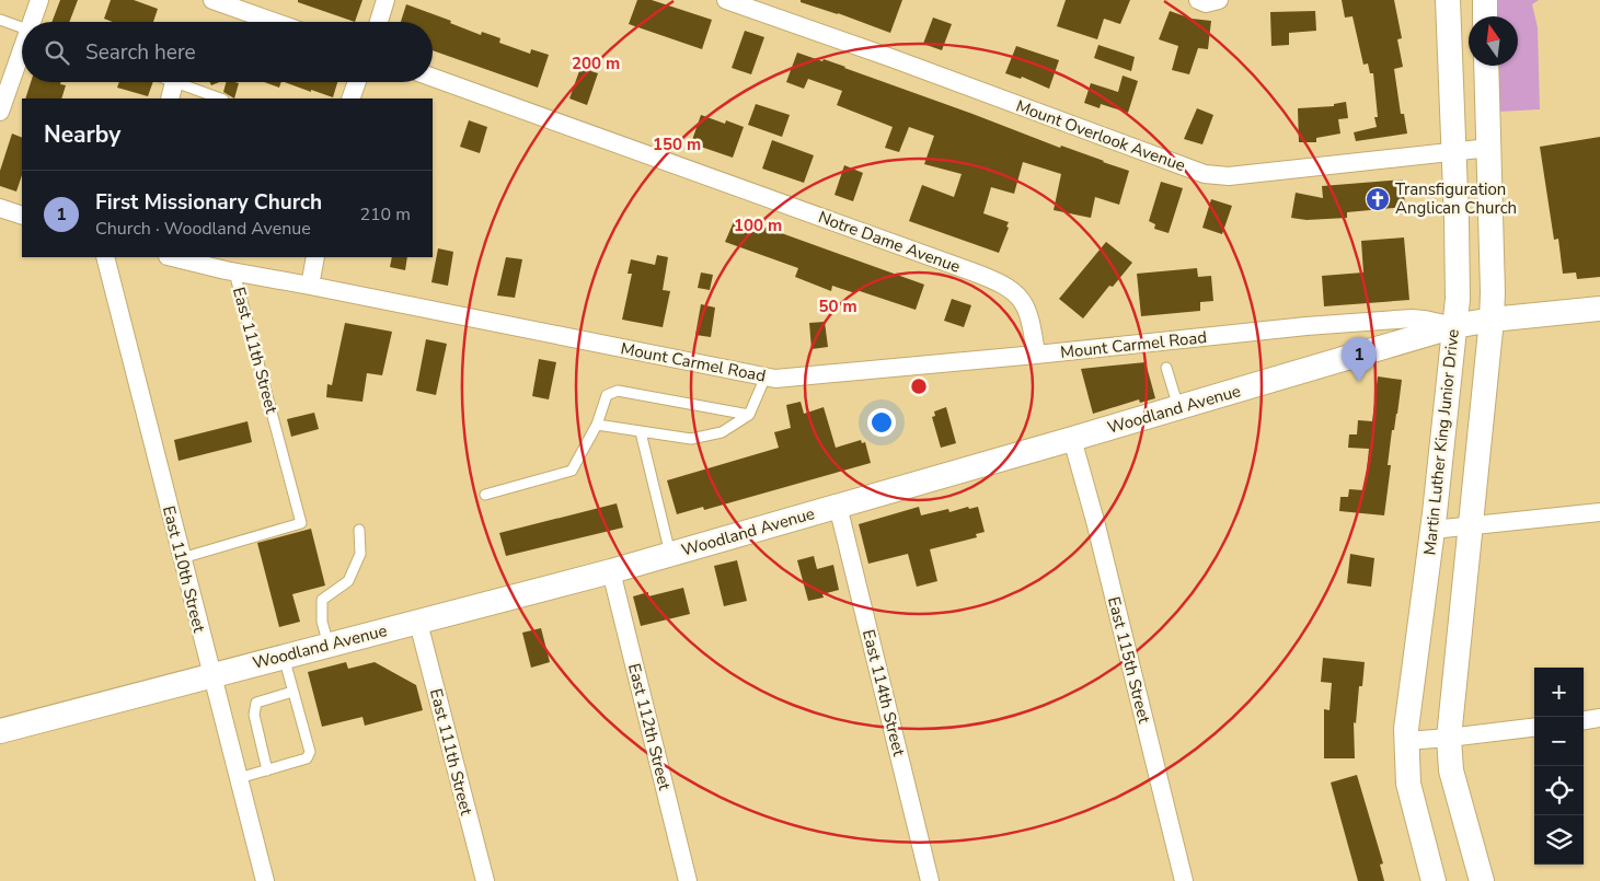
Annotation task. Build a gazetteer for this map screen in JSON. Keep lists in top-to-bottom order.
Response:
{
  "streets": {
    "main road": ["Woodland Avenue", "Martin Luther King Junior Drive"],
    "street": [
      "Mount Overlook Avenue",
      "Notre Dame Avenue",
      "Mount Carmel Road",
      "East 111th Street",
      "East 110th Street",
      "East 115th Street",
      "East 114th Street",
      "East 112th Street"
    ]
  },
  "crossings": [
    ["Mount Overlook Avenue", "Martin Luther King Junior Drive"],
    ["Notre Dame Avenue", "Mount Carmel Road"],
    ["Mount Carmel Road", "East 111th Street"],
    ["Mount Carmel Road", "Woodland Avenue"],
    ["Mount Carmel Road", "Martin Luther King Junior Drive"],
    ["East 111th Street", "Woodland Avenue"],
    ["East 111th Street", "East 110th Street"],
    ["Woodland Avenue", "Martin Luther King Junior Drive"],
    ["Woodland Avenue", "East 110th Street"],
    ["Woodland Avenue", "East 115th Street"],
    ["Woodland Avenue", "East 114th Street"],
    ["Woodland Avenue", "East 112th Street"]
  ],
  "places": {
    "church": ["Transfiguration Anglican Church"]
  },
  "north": "top",
  "page": {
    "search": "Search here",
    "heading": "Nearby",
    "list": [
      {
        "mark": "1",
        "name": "First Missionary Church",
        "note": "Church · Woodland Avenue",
        "value": "210 m"
      }
    ],
    "pins": "1",
    "map_buttons": ["+", "−"]
  },
  "rings": [
    "200 m",
    "150 m",
    "100 m",
    "50 m"
  ]
}
